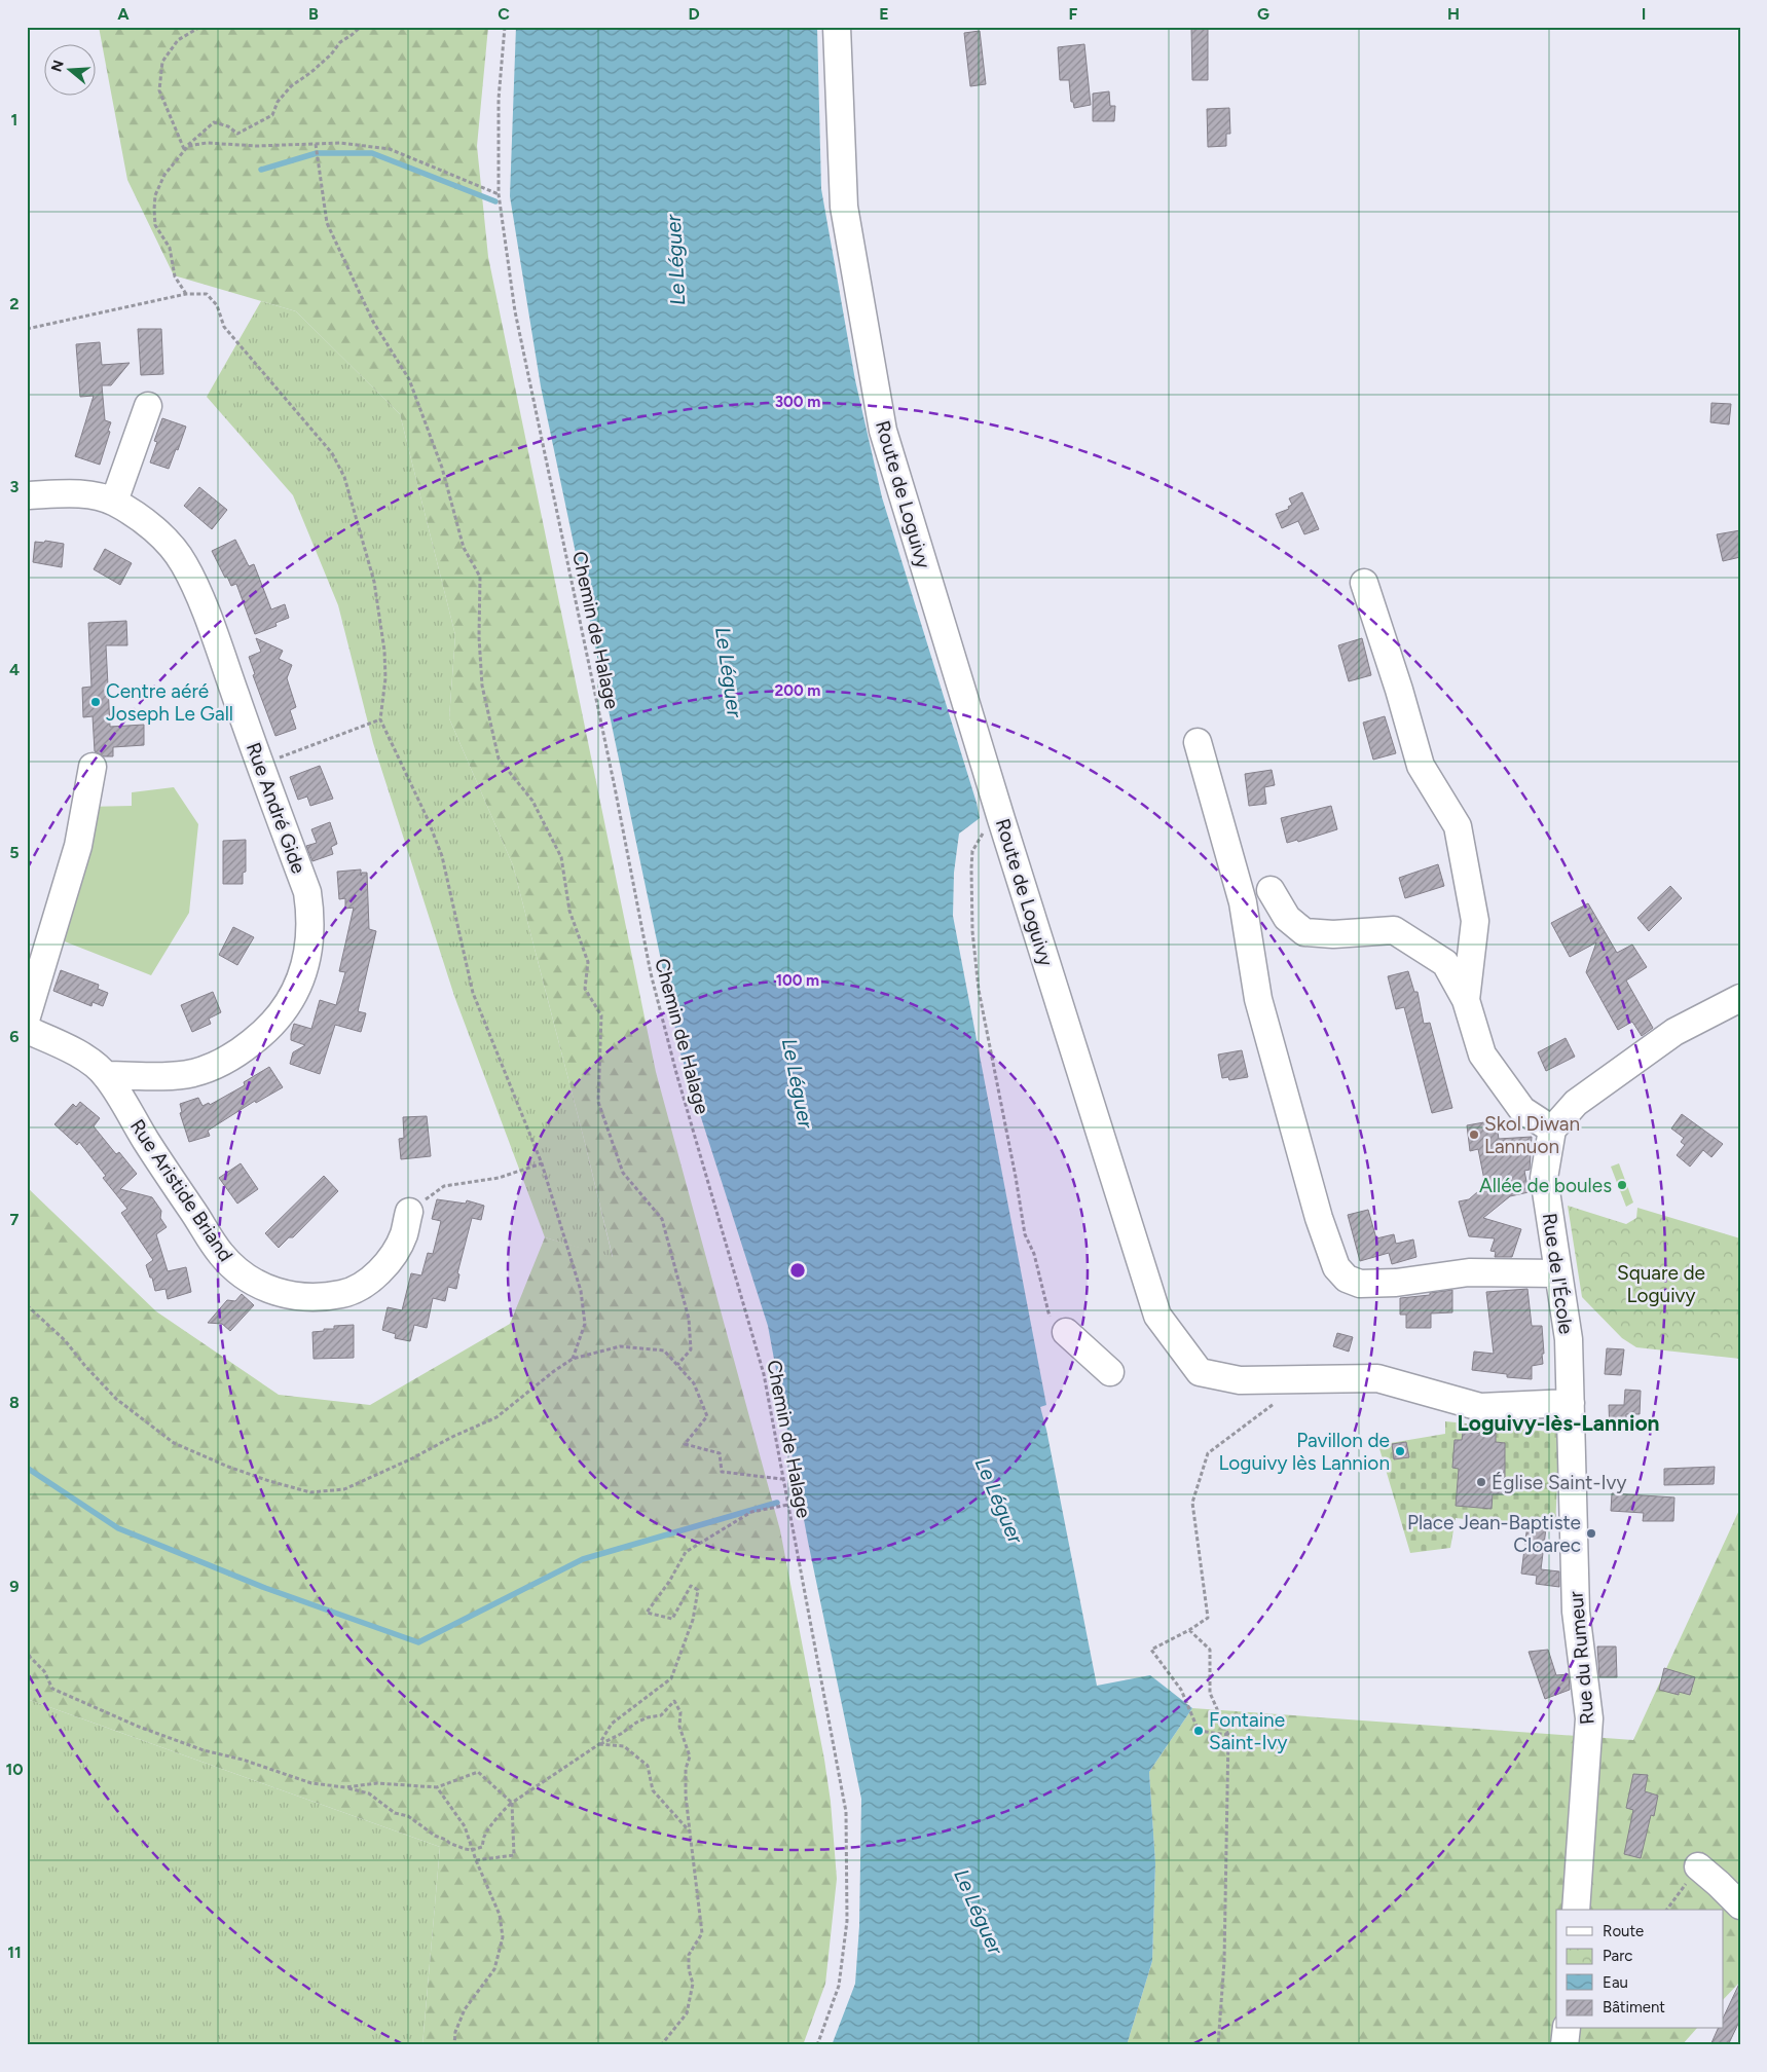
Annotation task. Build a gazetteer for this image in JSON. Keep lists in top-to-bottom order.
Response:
{
  "streets": {
    "street": [
      "Route de Loguivy",
      "Rue André Gide",
      "Rue Aristide Briand",
      "Rue de l'École",
      "Rue du Rumeur"
    ],
    "path": ["Chemin de Halage"]
  },
  "crossings": [
    ["Route de Loguivy", "Rue de l'École"],
    ["Route de Loguivy", "Rue du Rumeur"],
    ["Rue André Gide", "Rue Aristide Briand"],
    ["Rue de l'École", "Rue du Rumeur"]
  ],
  "districts": ["Loguivy-lès-Lannion"],
  "water": ["Le Léguer"],
  "parks": ["Square de Loguivy"],
  "places": [
    "Centre aéré Joseph Le Gall",
    "Skol Diwan Lannuon",
    "Allée de boules",
    "Pavillon de Loguivy lès Lannion",
    "Église Saint-Ivy",
    "Place Jean-Baptiste Cloarec",
    "Fontaine Saint-Ivy"
  ],
  "legend": [
    "Route",
    "Parc",
    "Eau",
    "Bâtiment"
  ],
  "north": "left",
  "grid": {
    "columns": [
      "A",
      "B",
      "C",
      "D",
      "E",
      "F",
      "G",
      "H",
      "I"
    ],
    "rows": [
      "1",
      "2",
      "3",
      "4",
      "5",
      "6",
      "7",
      "8",
      "9",
      "10",
      "11"
    ]
  },
  "rings": ["300 m", "200 m", "100 m"]
}
